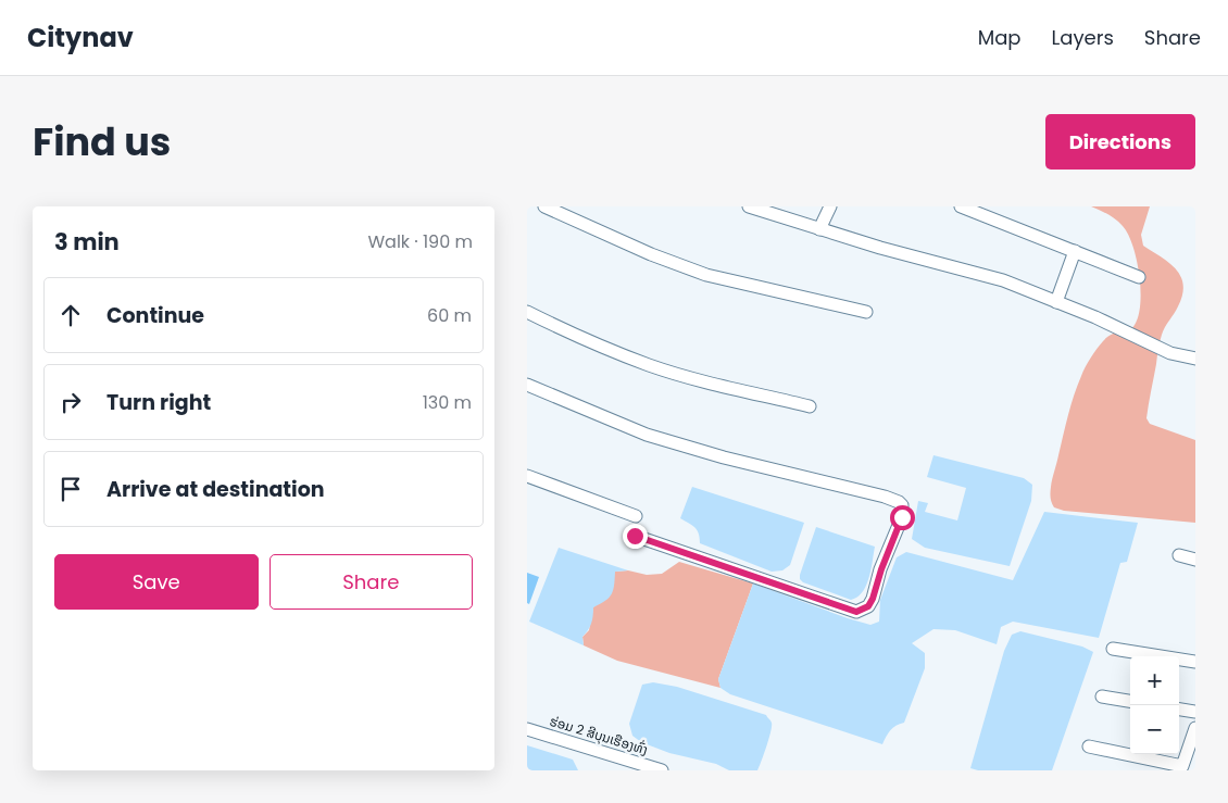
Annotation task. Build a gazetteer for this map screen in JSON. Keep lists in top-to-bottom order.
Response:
{
  "streets": {
    "street": ["ຮ່ອມ 2 ສີບຸນເຮືອງທົ່ງ"]
  },
  "page": {
    "header": "Citynav",
    "nav": ["Map", "Layers", "Share"],
    "title": "Find us",
    "buttons": [
      "Directions",
      ["Save", "Share"]
    ],
    "heading": ["3 min", "Walk · 190 m"],
    "list": [
      ["Continue", "60 m"],
      ["Turn right", "130 m"],
      "Arrive at destination"
    ],
    "map_buttons": ["+", "−"]
  }
}
